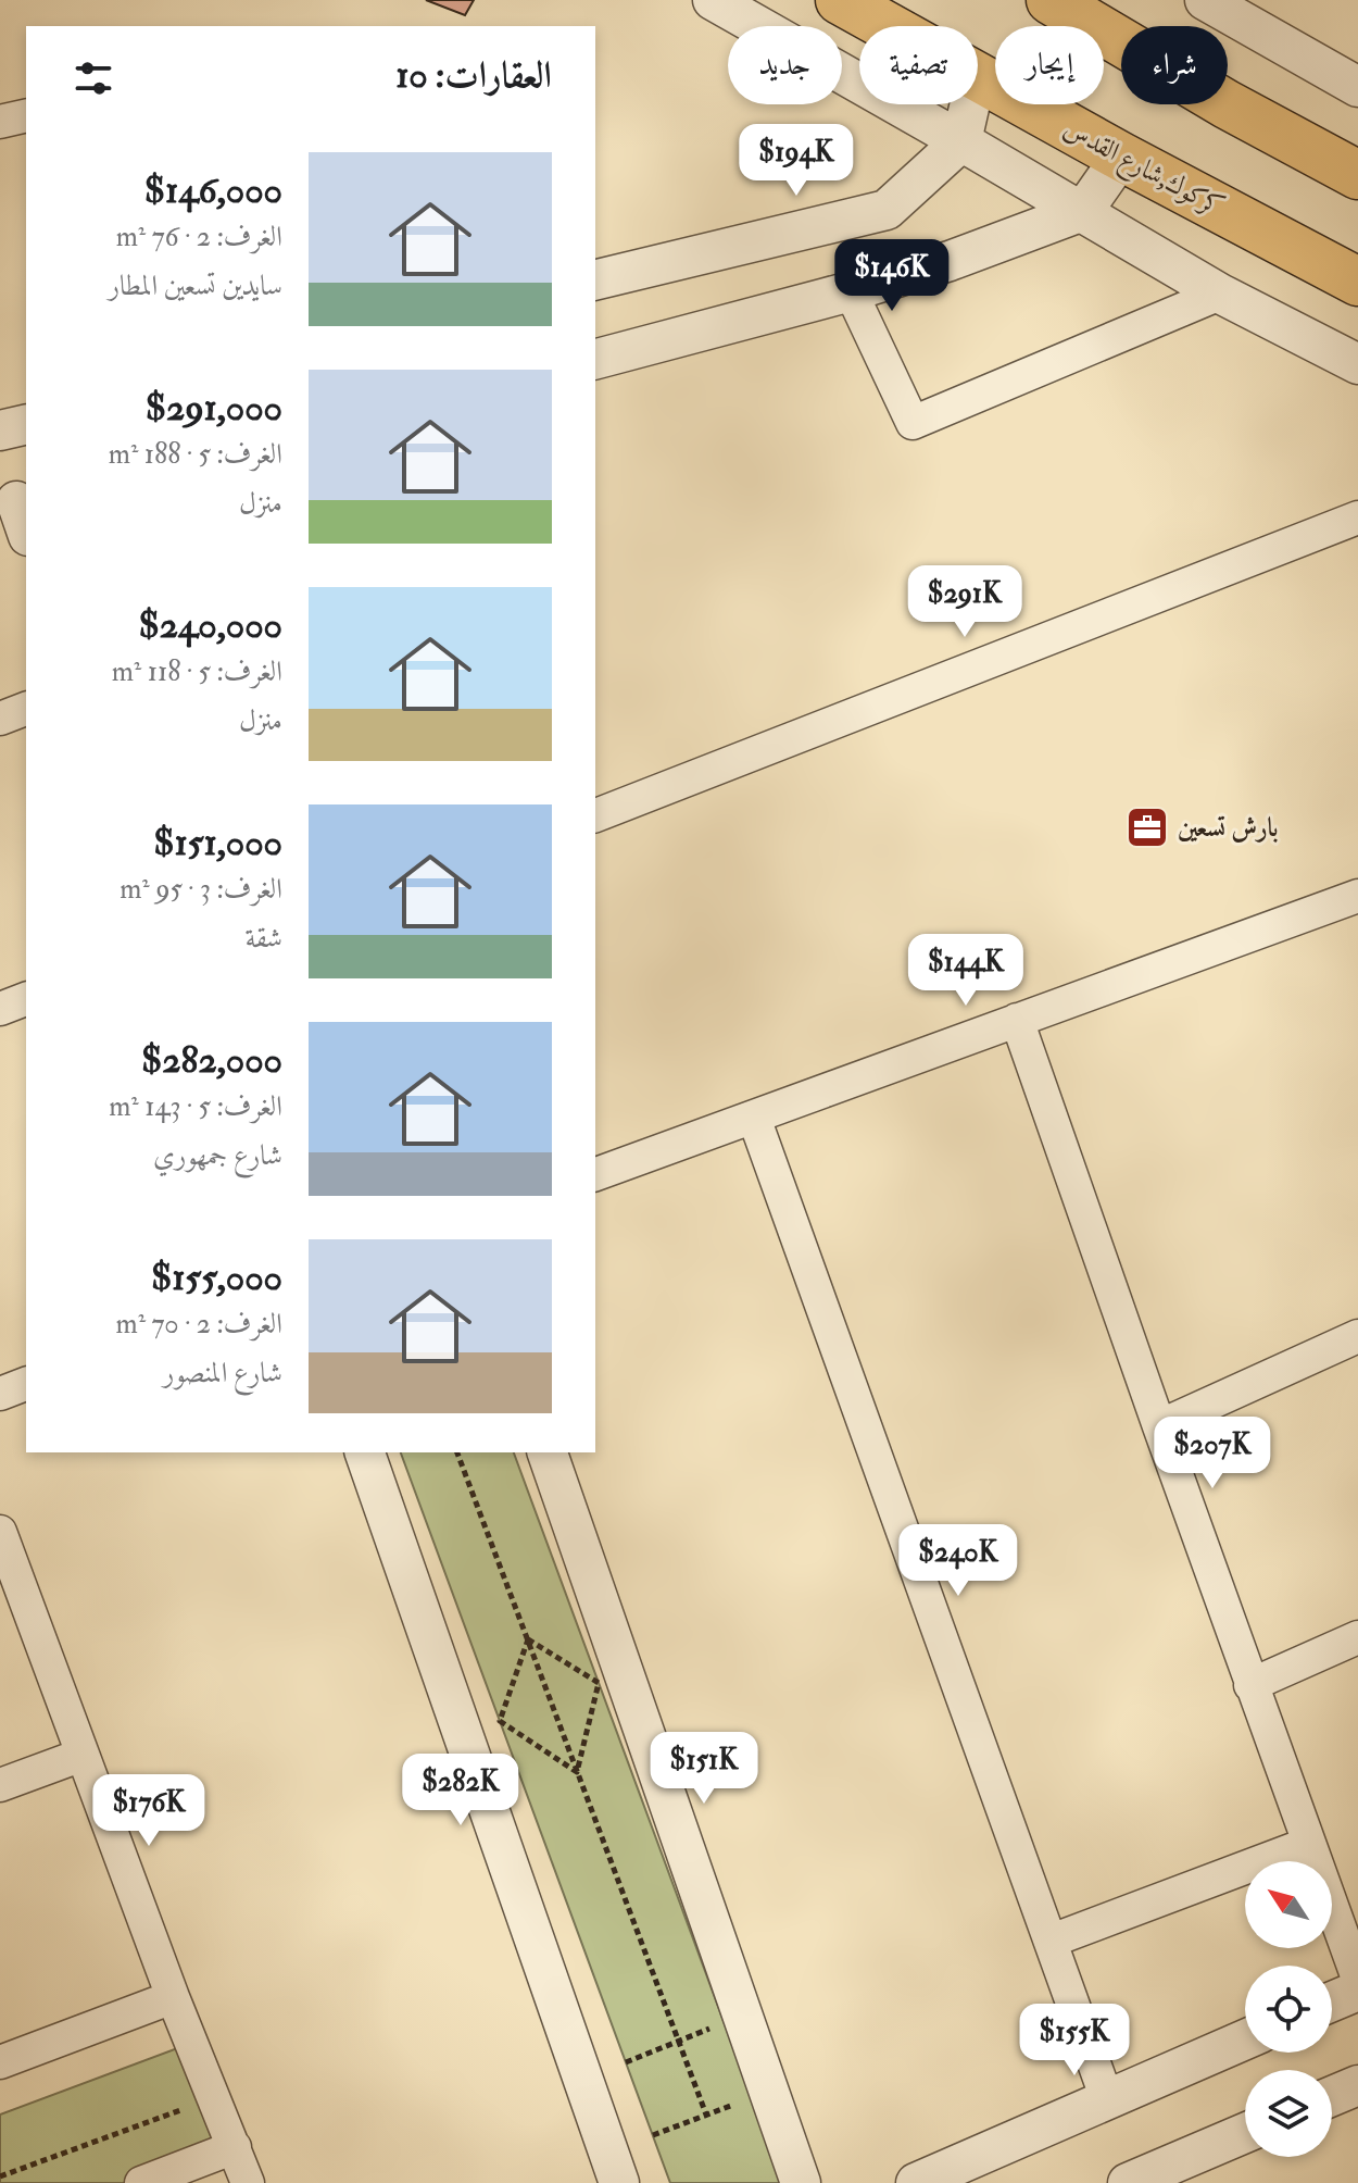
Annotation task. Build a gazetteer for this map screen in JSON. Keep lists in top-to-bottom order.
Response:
{
  "streets": {
    "main road": ["كركوك,شارع القدس"]
  },
  "places": {
    "office": ["بارش تسعين"]
  },
  "north": "top left",
  "page": {
    "chip": [
      "شراء",
      "إيجار",
      "تصفية",
      "جديد"
    ],
    "heading": "العقارات: 10",
    "price": [
      "$194K",
      "$146K",
      "$291K",
      "$144K",
      "$207K",
      "$240K",
      "$151K",
      "$282K",
      "$176K",
      "$155K"
    ],
    "list": [
      {
        "name": "$146,000",
        "note": "الغرف: 2 · 76 m² · سايدين تسعين المطار"
      },
      {
        "name": "$291,000",
        "note": "الغرف: 5 · 188 m² · منزل"
      },
      {
        "name": "$240,000",
        "note": "الغرف: 5 · 118 m² · منزل"
      },
      {
        "name": "$151,000",
        "note": "الغرف: 3 · 95 m² · شقة"
      },
      {
        "name": "$282,000",
        "note": "الغرف: 5 · 143 m² · شارع جمهوري"
      },
      {
        "name": "$155,000",
        "note": "الغرف: 2 · 70 m² · شارع المنصور"
      }
    ]
  }
}
